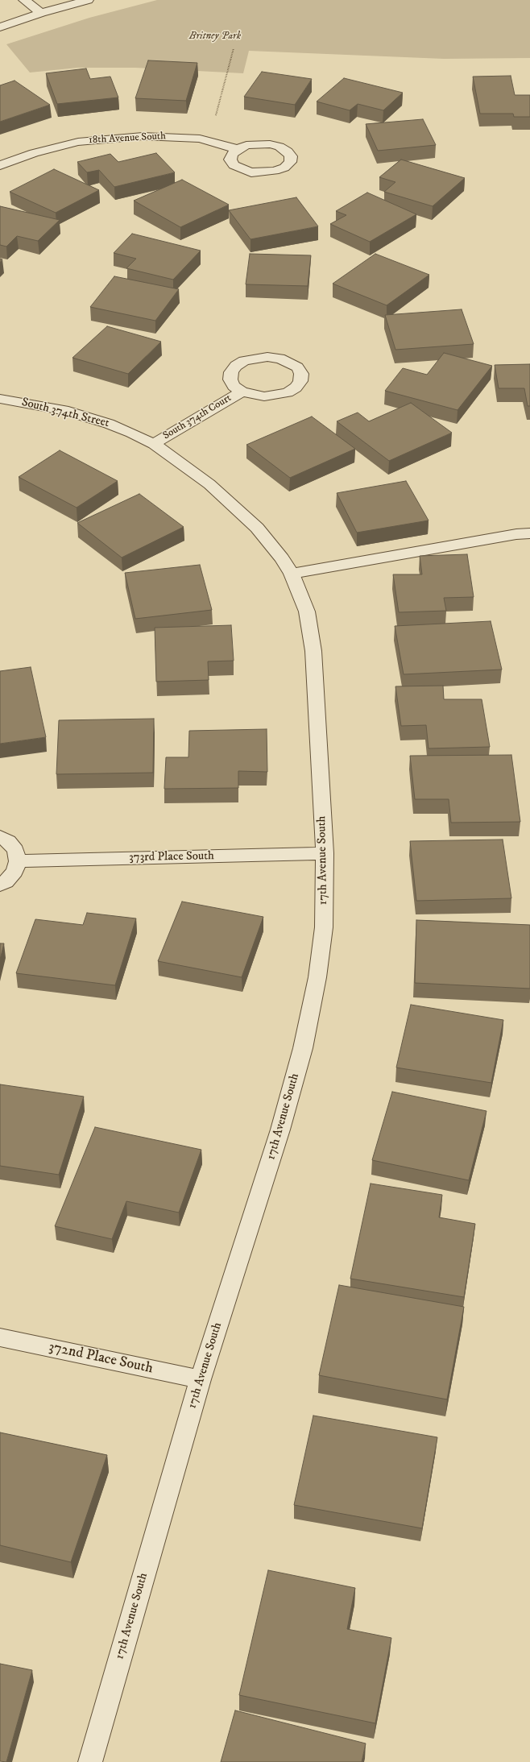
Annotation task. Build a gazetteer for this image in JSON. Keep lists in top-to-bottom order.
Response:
{
  "streets": {
    "street": [
      "18th Avenue South",
      "South 374th Street",
      "South 374th Court",
      "373rd Place South",
      "17th Avenue South",
      "372nd Place South"
    ]
  },
  "crossings": [
    ["South 374th Street", "South 374th Court"],
    ["South 374th Street", "17th Avenue South"],
    ["373rd Place South", "17th Avenue South"],
    ["17th Avenue South", "372nd Place South"]
  ],
  "parks": ["Britney Park"]
}
